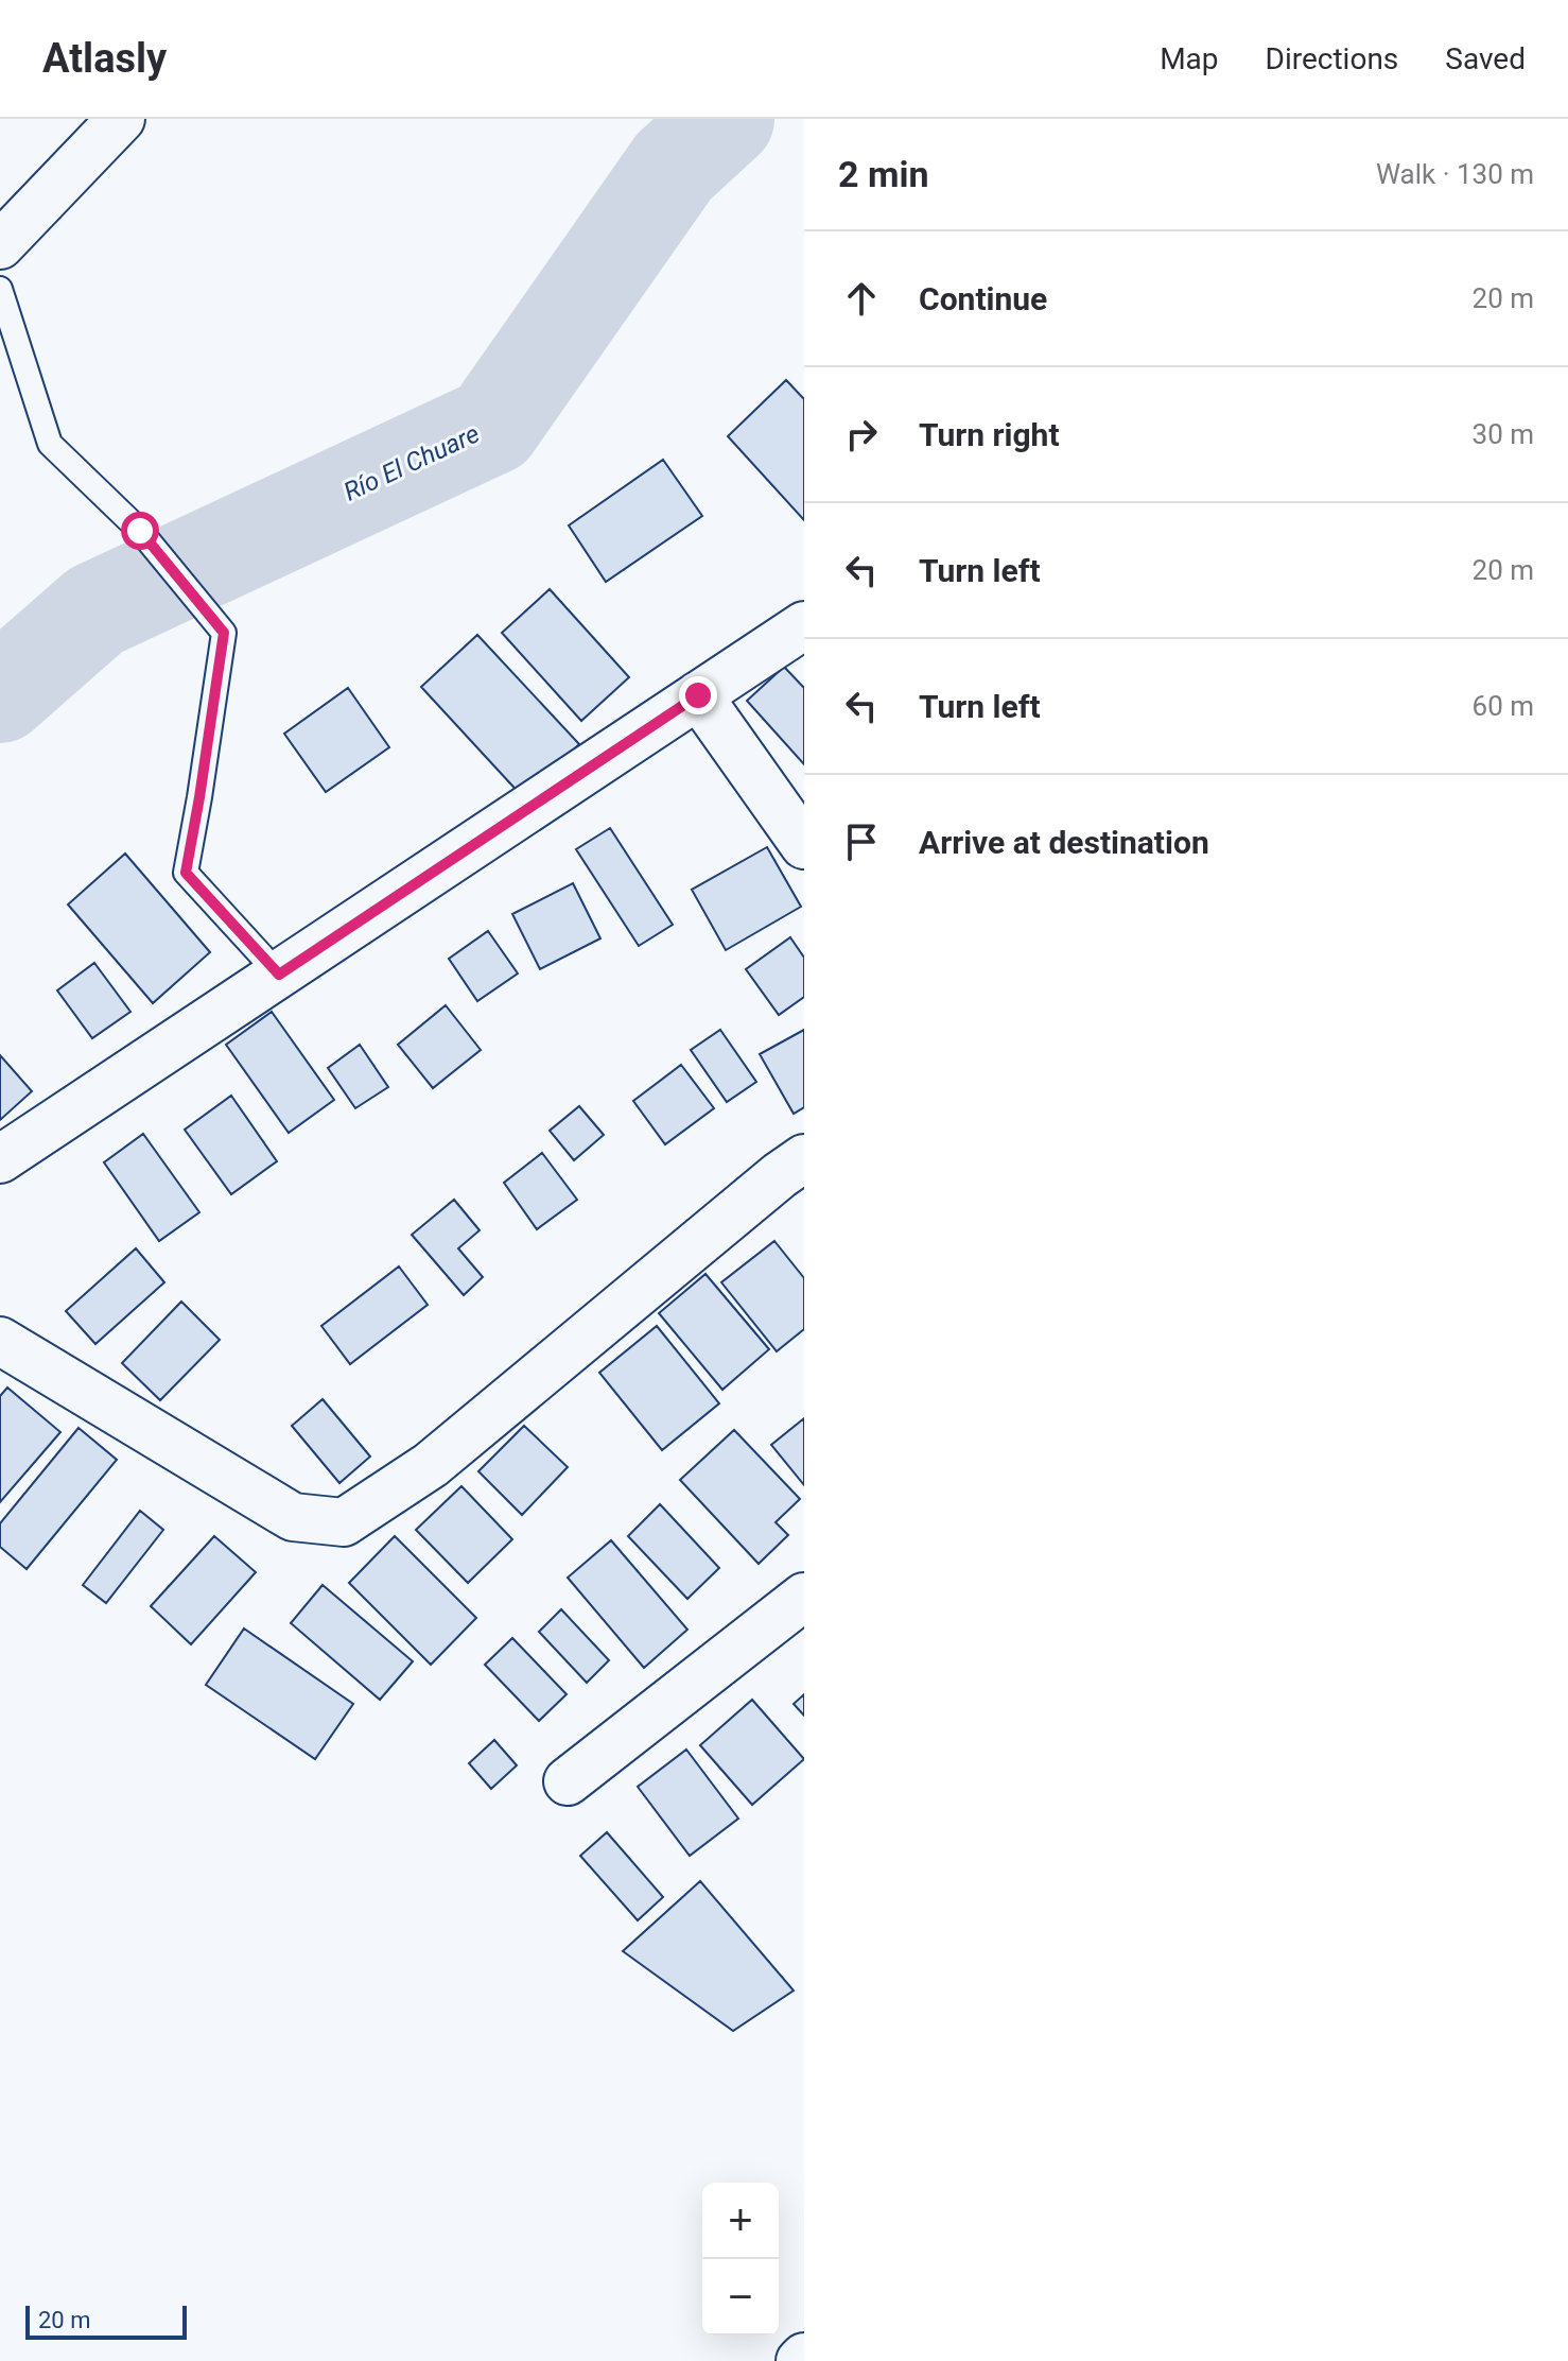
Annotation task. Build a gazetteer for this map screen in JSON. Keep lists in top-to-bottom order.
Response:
{
  "water": ["Río El Chuare"],
  "scale_bar": "20 m",
  "page": {
    "header": "Atlasly",
    "nav": ["Map", "Directions", "Saved"],
    "heading": ["2 min", "Walk · 130 m"],
    "list": [
      ["Continue", "20 m"],
      ["Turn right", "30 m"],
      ["Turn left", "20 m"],
      ["Turn left", "60 m"],
      "Arrive at destination"
    ],
    "map_buttons": ["+", "−"],
    "scale": "20 m"
  }
}
